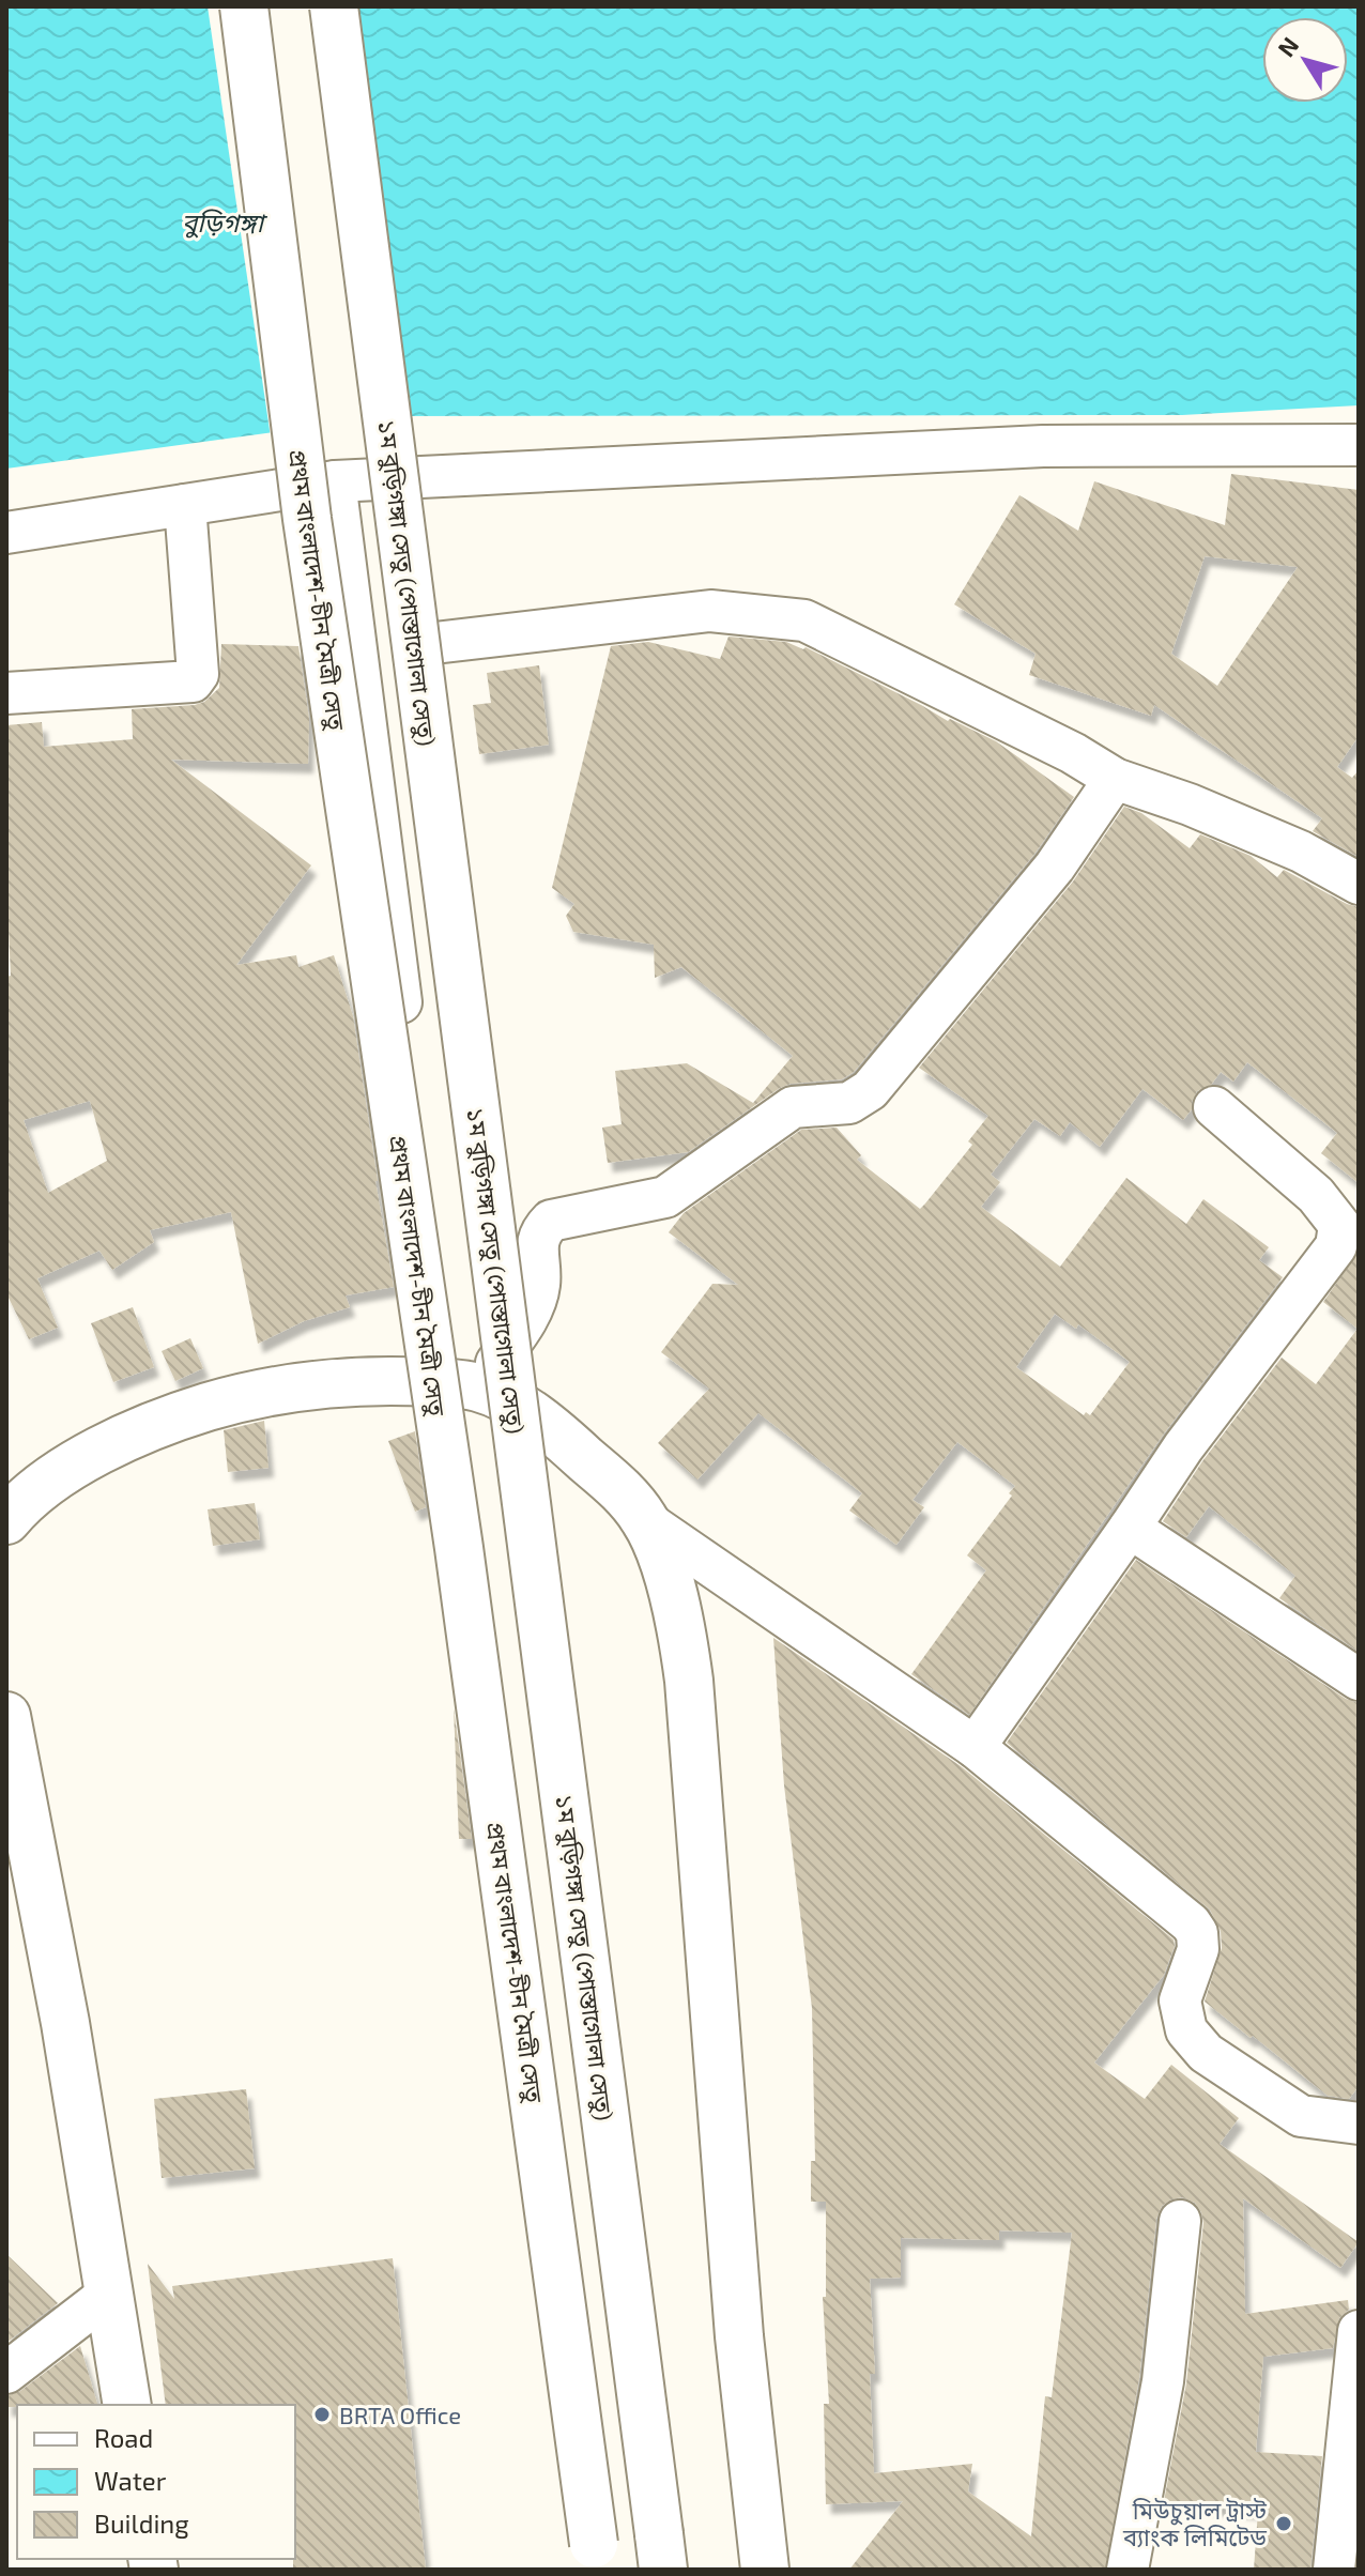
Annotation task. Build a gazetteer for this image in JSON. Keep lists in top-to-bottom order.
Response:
{
  "streets": {
    "main road": ["১ম বুড়িগঙ্গা সেতু (পোস্তাগোলা সেতু)", "প্রথম বাংলাদেশ-চীন মৈত্রী সেতু"]
  },
  "water": ["বুড়িগঙ্গা"],
  "places": ["BRTA Office", "মিউচুয়াল ট্রাস্ট ব্যাংক লিমিটেড"],
  "legend": ["Road", "Water", "Building"],
  "north": "top left"
}
